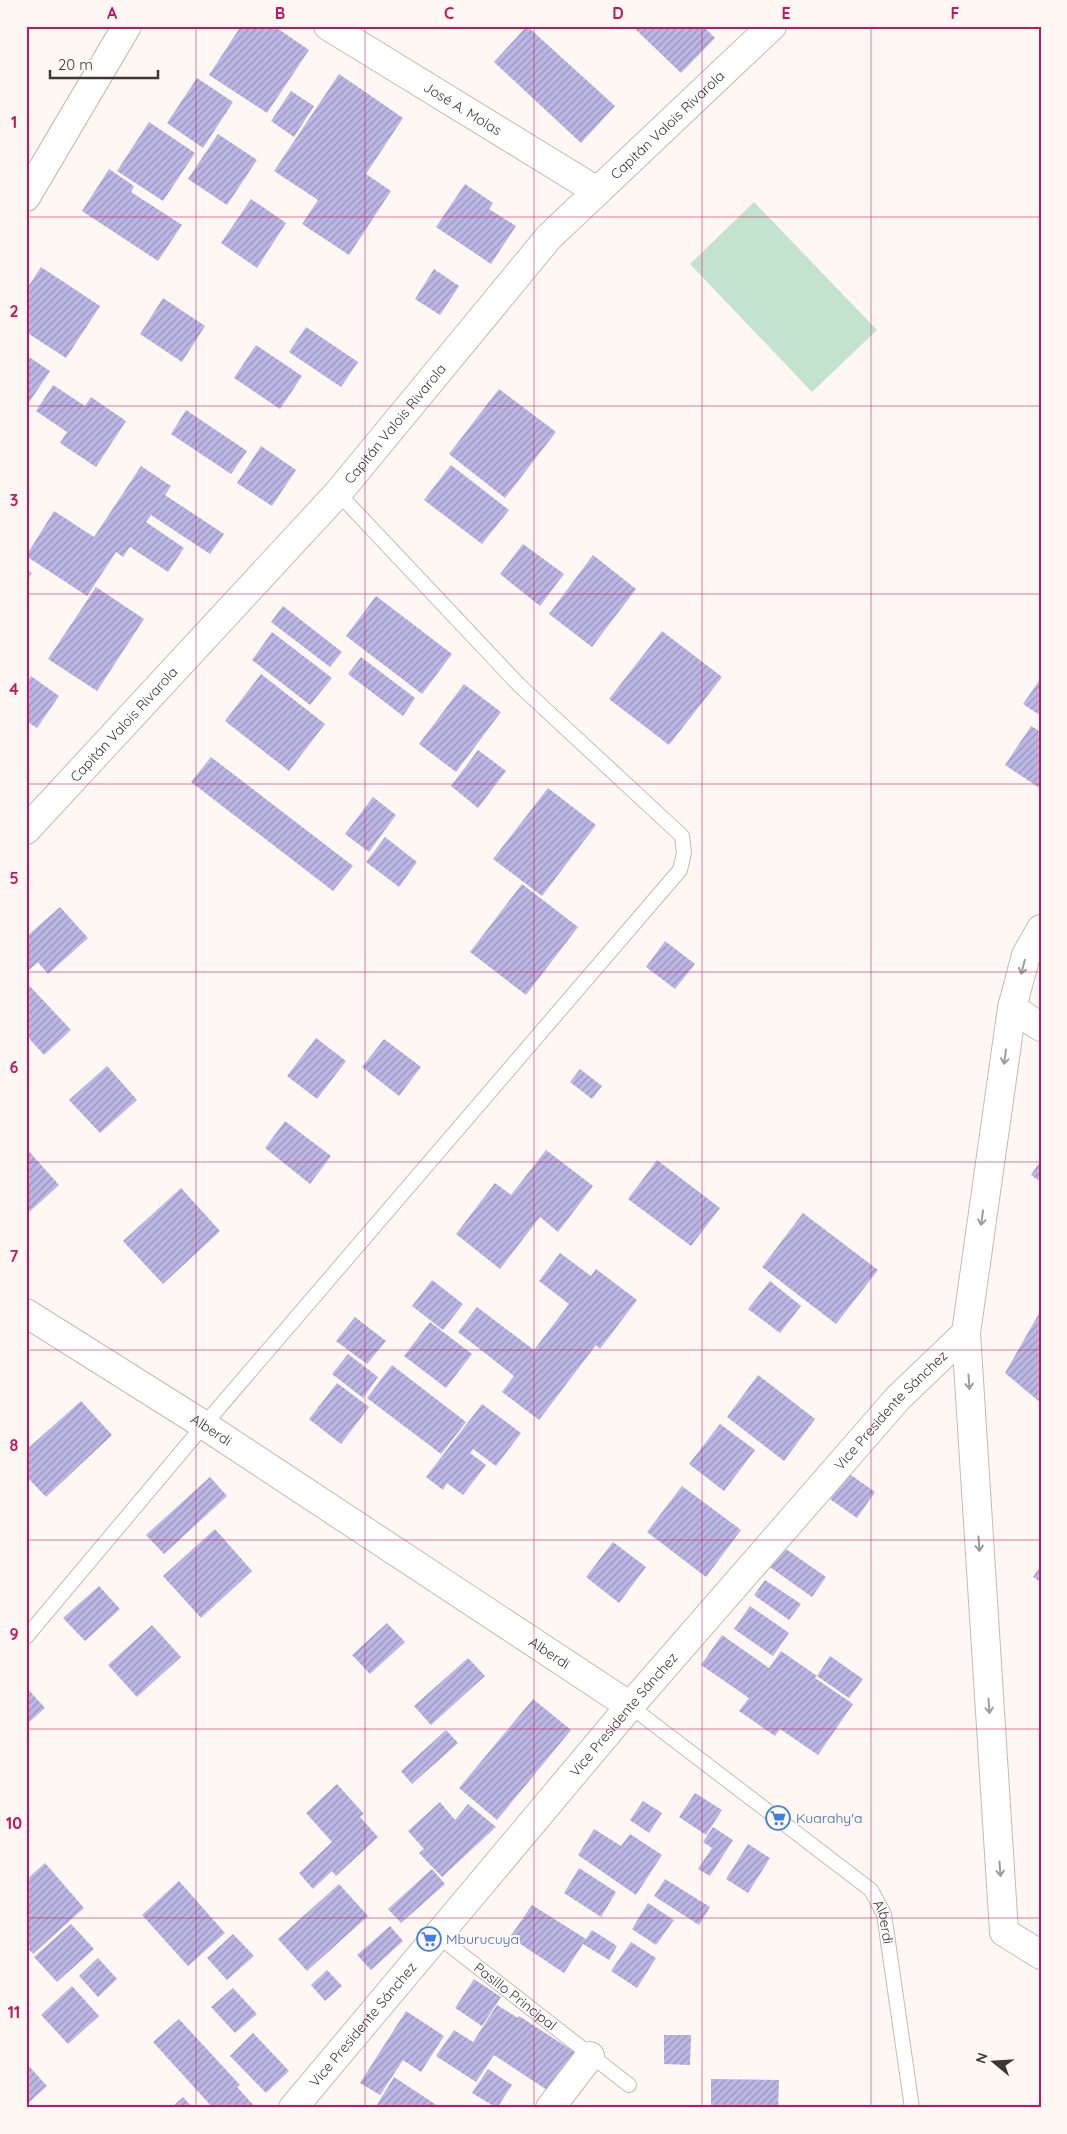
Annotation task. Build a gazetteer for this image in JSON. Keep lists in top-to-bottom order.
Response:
{
  "streets": {
    "street": [
      "José A. Molas",
      "Capitán Valois Rivarola",
      "Vice Presidente Sánchez",
      "Alberdi"
    ],
    "lane": ["Pasillo Principal"]
  },
  "crossings": [
    ["José A. Molas", "Capitán Valois Rivarola"],
    ["Vice Presidente Sánchez", "Alberdi"],
    ["Vice Presidente Sánchez", "Pasillo Principal"]
  ],
  "one_way": ["Vice Presidente Sánchez"],
  "places": {
    "supermarket": ["Kuarahy'a", "Mburucuya"]
  },
  "scale_bar": "20 m",
  "north": "left",
  "grid": {
    "columns": [
      "A",
      "B",
      "C",
      "D",
      "E",
      "F"
    ],
    "rows": [
      "1",
      "2",
      "3",
      "4",
      "5",
      "6",
      "7",
      "8",
      "9",
      "10",
      "11"
    ]
  }
}
